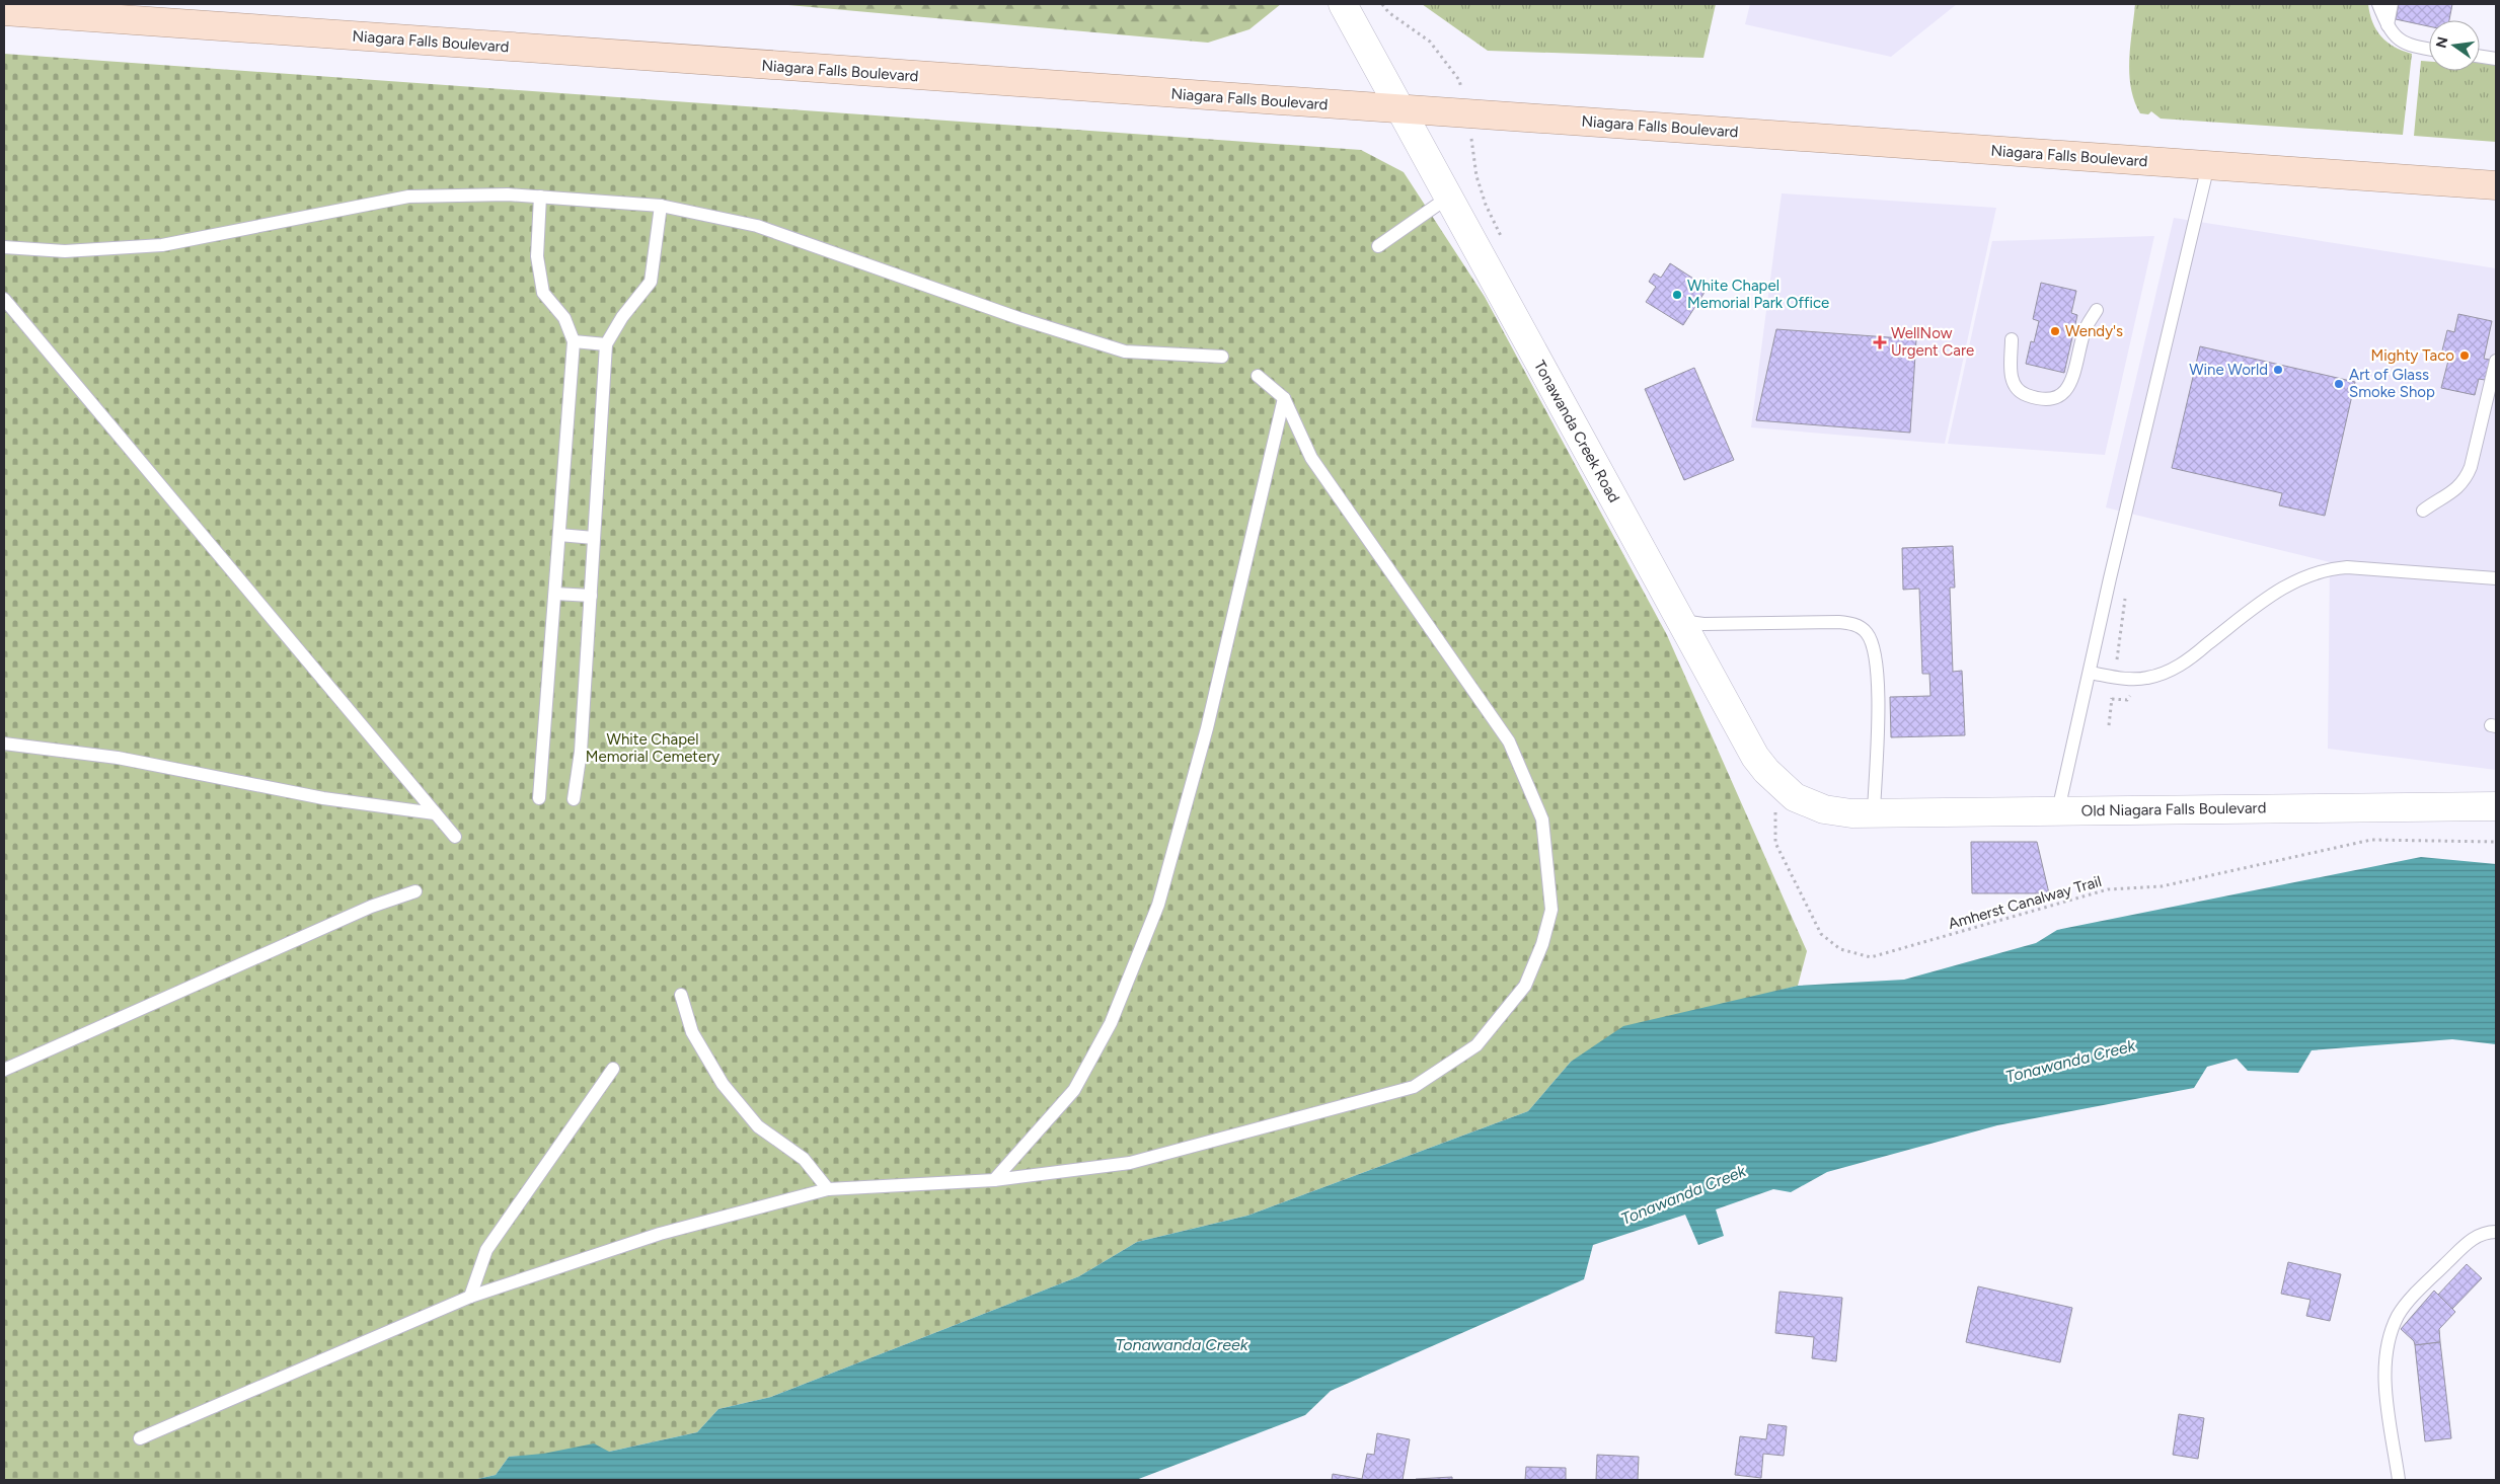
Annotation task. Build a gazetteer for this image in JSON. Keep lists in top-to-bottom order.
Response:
{
  "streets": {
    "main road": ["Niagara Falls Boulevard"],
    "street": ["Tonawanda Creek Road", "Old Niagara Falls Boulevard"],
    "path": ["Amherst Canalway Trail"]
  },
  "crossings": [
    ["Niagara Falls Boulevard", "Tonawanda Creek Road"],
    ["Tonawanda Creek Road", "Old Niagara Falls Boulevard"]
  ],
  "water": ["Tonawanda Creek"],
  "parks": ["White Chapel Memorial Cemetery"],
  "places": {
    "other": [
      "White Chapel Memorial Park Office",
      "Wendy's",
      "Mighty Taco",
      "Wine World",
      "Art of Glass Smoke Shop"
    ],
    "health": ["WellNow Urgent Care"]
  },
  "north": "left"
}
